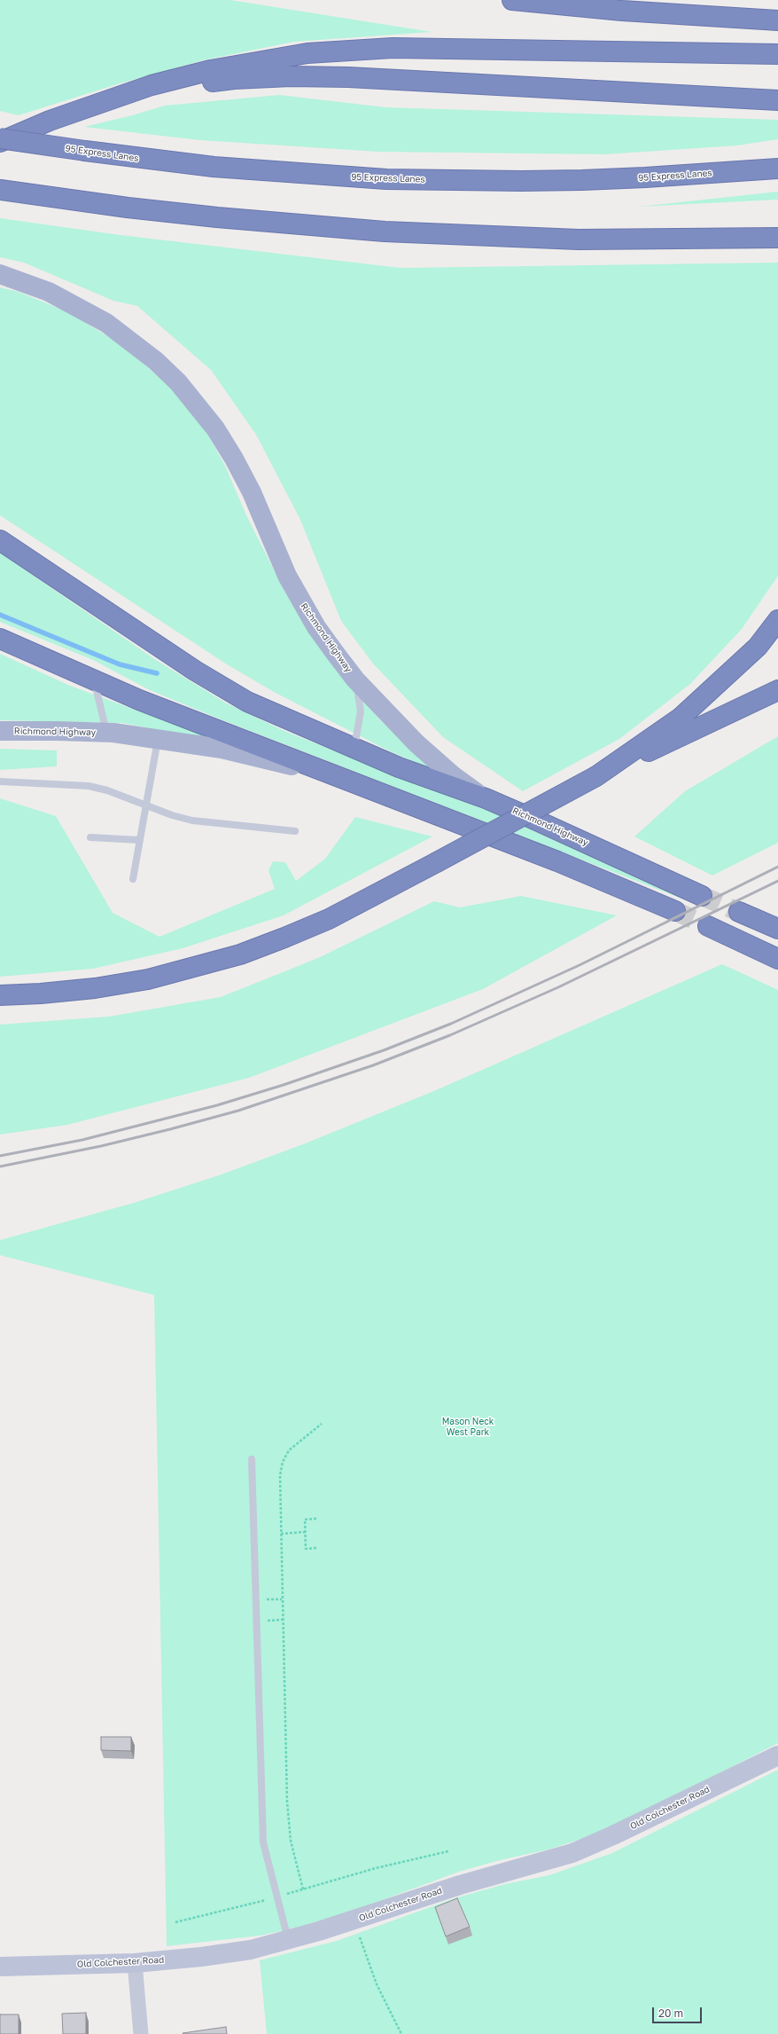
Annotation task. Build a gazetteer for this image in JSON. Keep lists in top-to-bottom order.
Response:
{
  "streets": {
    "highway": ["95 Express Lanes", "Richmond Highway"],
    "street": ["Old Colchester Road"]
  },
  "parks": ["Mason Neck West Park"],
  "scale_bar": "20 m"
}
